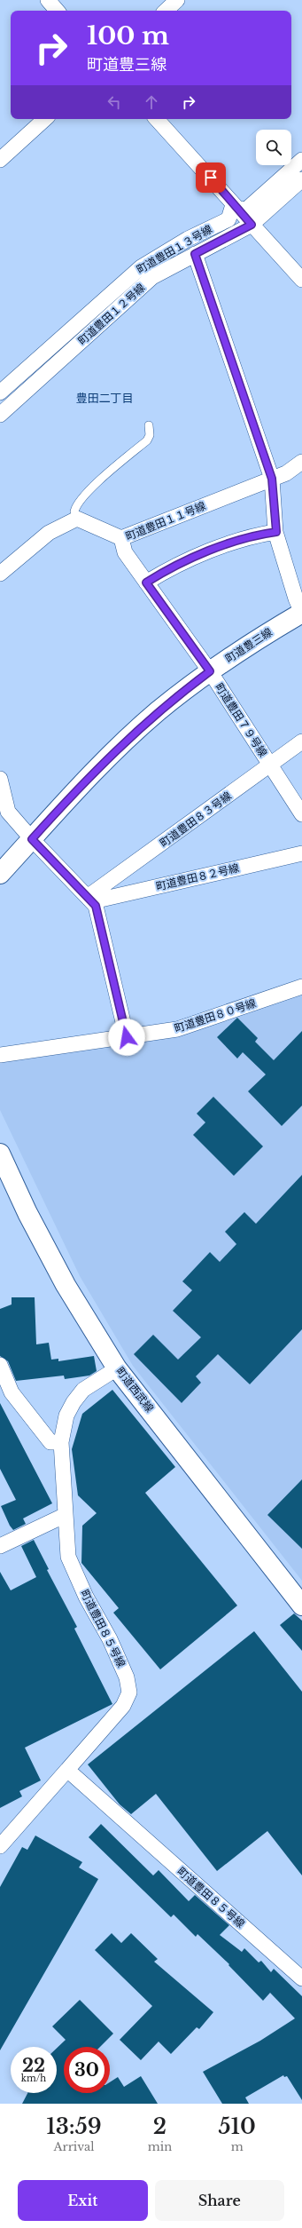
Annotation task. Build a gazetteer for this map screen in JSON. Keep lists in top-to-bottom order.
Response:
{
  "streets": {
    "street": [
      "町道豊田１３号線",
      "町道豊田１２号線",
      "町道豊田１１号線",
      "町道豊三線",
      "町道豊田７９号線",
      "町道豊田８３号線",
      "町道豊田８２号線",
      "町道豊田８０号線",
      "町道西武線",
      "町道豊田８５号線"
    ]
  },
  "crossings": [
    ["町道豊田１１号線", "町道豊田７９号線"],
    ["町道豊三線", "町道豊田７９号線"],
    ["町道豊田７９号線", "町道豊田８３号線"],
    ["町道豊田８３号線", "町道豊田８２号線"],
    ["町道西武線", "町道豊田８５号線"]
  ],
  "districts": ["豊田二丁目"],
  "page": {
    "turn": ["100 m", "町道豊三線"],
    "speed": "22 km/h",
    "limit": "30",
    "eta": [
      "13:59",
      "Arrival",
      "2",
      "min",
      "510",
      "m"
    ],
    "buttons": ["Exit", "Share"]
  }
}
